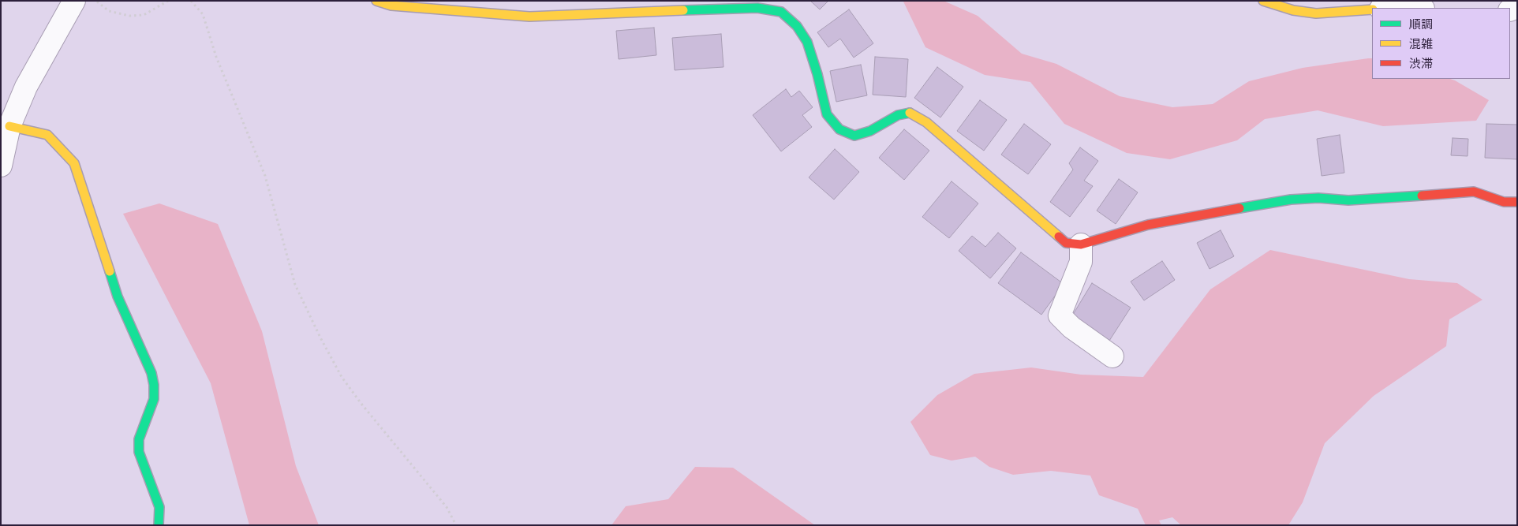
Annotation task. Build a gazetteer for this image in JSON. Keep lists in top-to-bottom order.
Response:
{
  "legend": ["順調", "混雑", "渋滞"]
}
